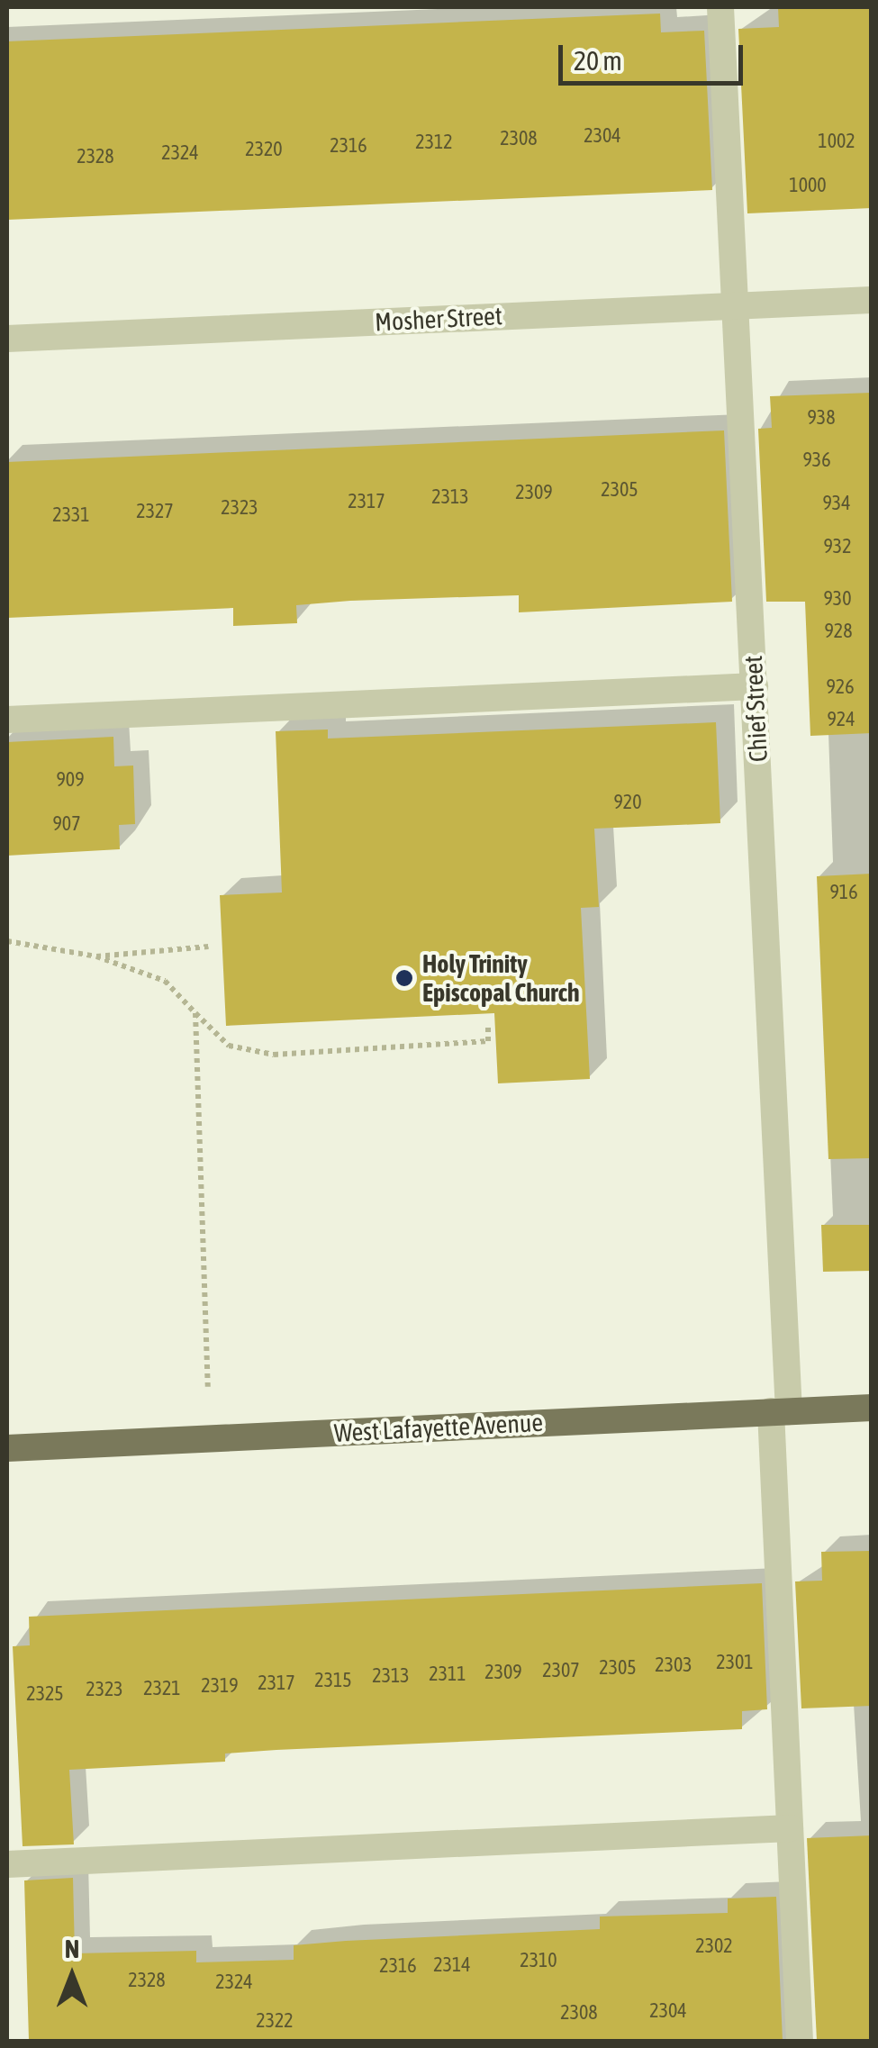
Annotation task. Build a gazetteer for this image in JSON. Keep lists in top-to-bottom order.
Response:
{
  "streets": {
    "main road": ["West Lafayette Avenue"],
    "street": ["Mosher Street", "Chief Street"]
  },
  "crossings": [
    ["Mosher Street", "Chief Street"],
    ["Chief Street", "West Lafayette Avenue"]
  ],
  "places": ["Holy Trinity Episcopal Church"],
  "house_numbers": [
    "2304",
    "2308",
    "1002",
    "2312",
    "2316",
    "2320",
    "2324",
    "2328",
    "1000",
    "938",
    "936",
    "2305",
    "2309",
    "2313",
    "2317",
    "934",
    "2323",
    "2327",
    "2331",
    "932",
    "930",
    "928",
    "926",
    "924",
    "909",
    "920",
    "907",
    "916",
    "2301",
    "2303",
    "2305",
    "2307",
    "2309",
    "2311",
    "2313",
    "2315",
    "2317",
    "2319",
    "2321",
    "2323",
    "2325",
    "2302",
    "2310",
    "2314",
    "2316",
    "2328",
    "2324",
    "2304",
    "2308",
    "2322"
  ],
  "scale_bar": "20 m",
  "north": "top"
}
